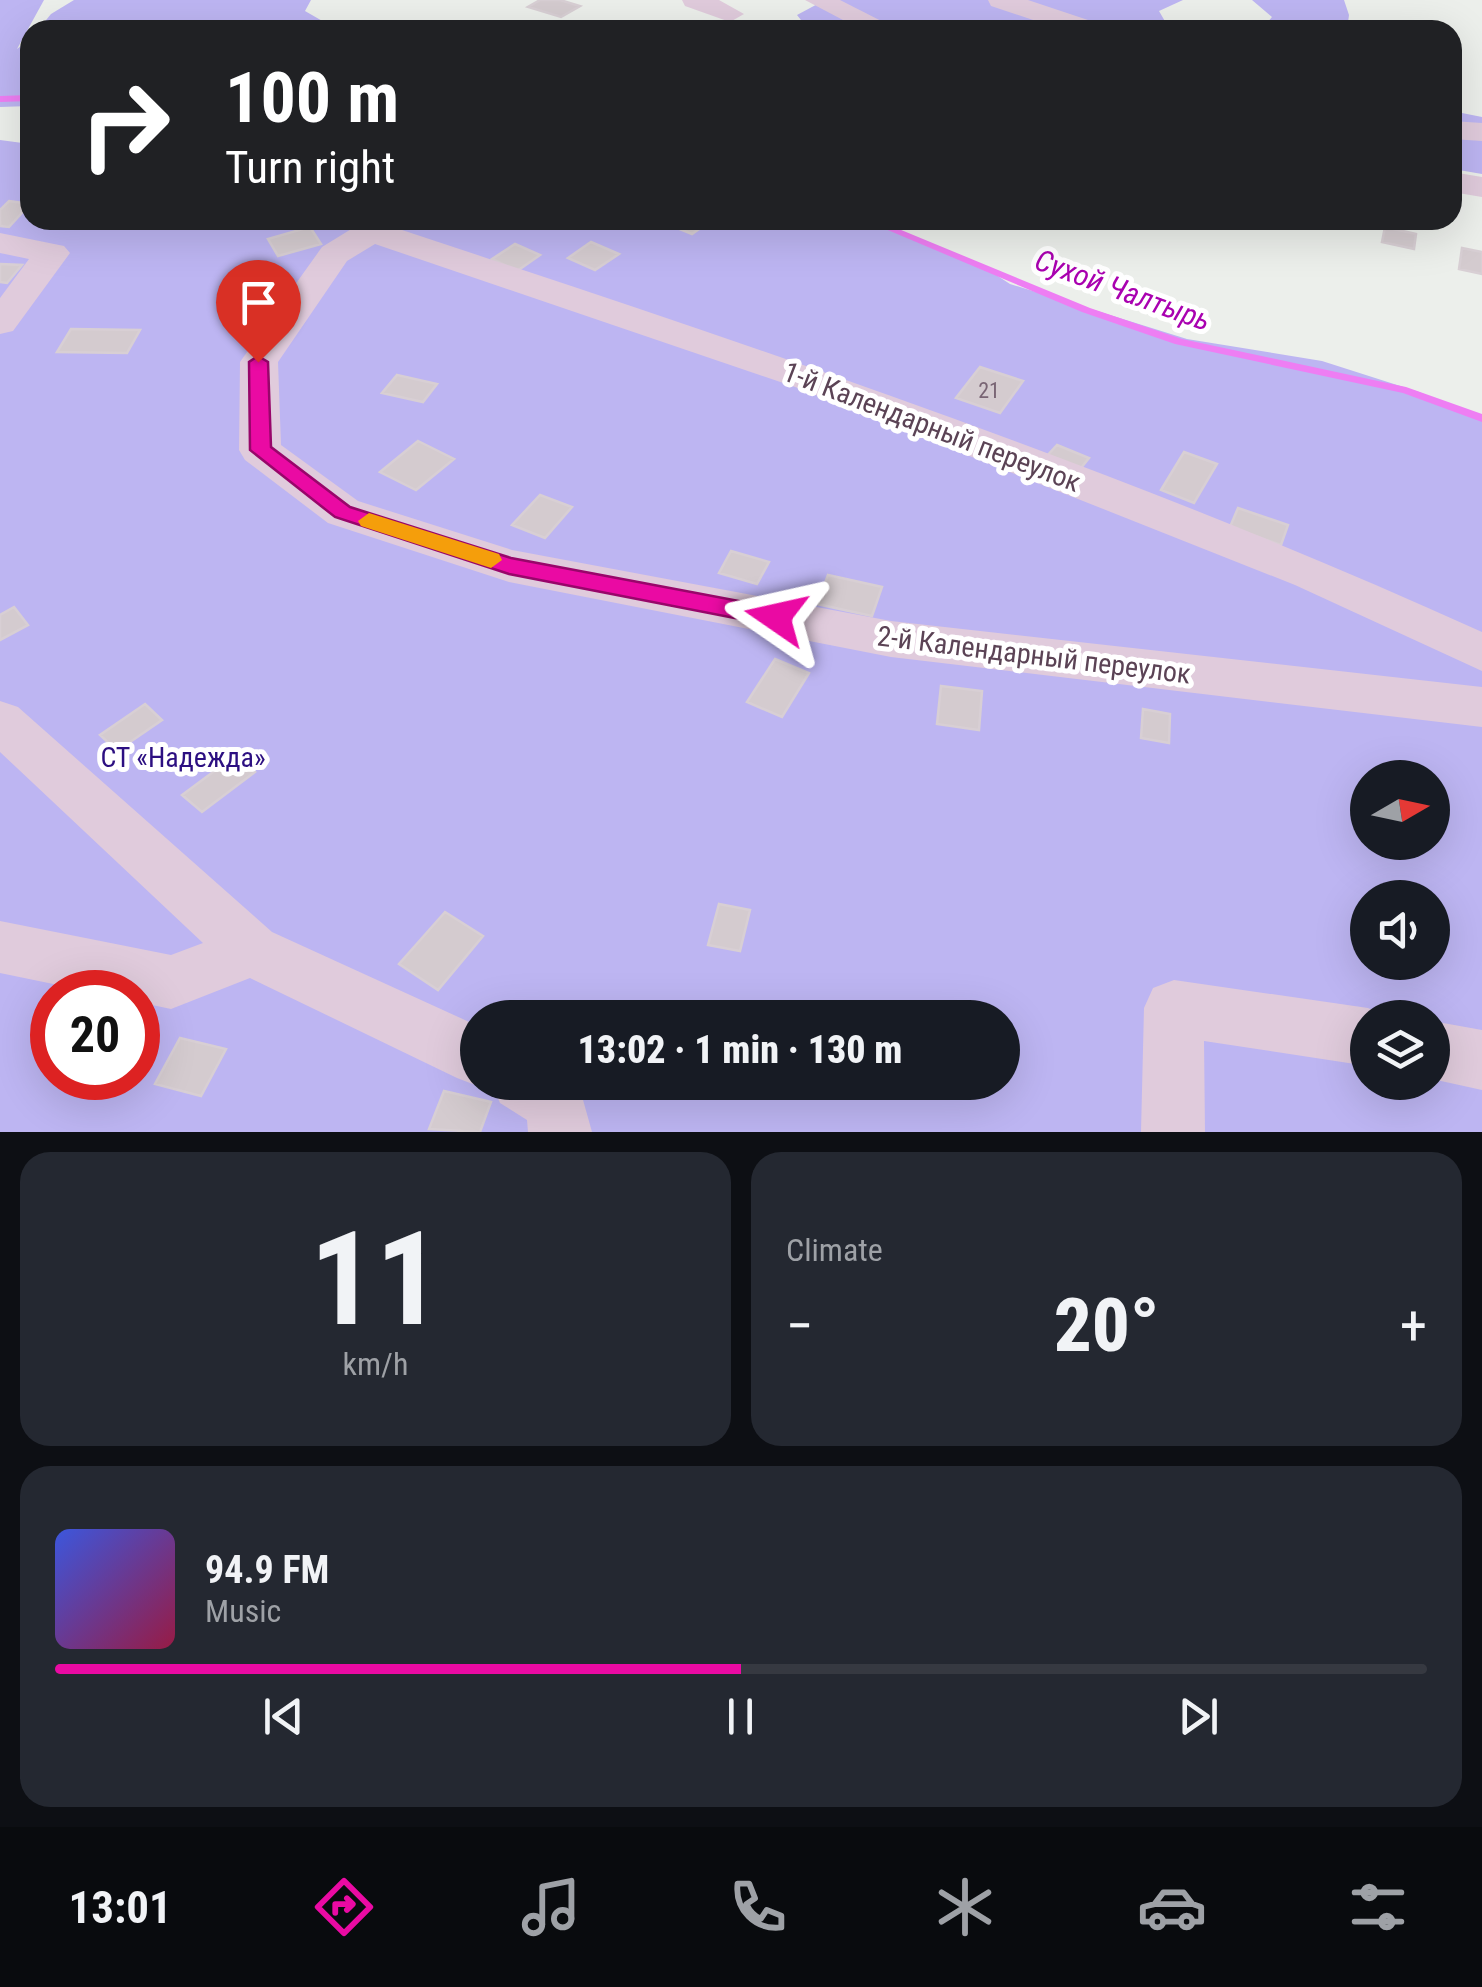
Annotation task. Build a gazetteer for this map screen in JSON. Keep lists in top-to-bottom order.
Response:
{
  "streets": {
    "street": ["1-й Календарный переулок", "2-й Календарный переулок"]
  },
  "water": ["Сухой Чалтырь"],
  "parks": ["СТ «Надежда»"],
  "house_numbers": ["21"],
  "north": "right",
  "page": {
    "turn": ["100 m", "Turn right"],
    "limit": "20",
    "trip": "13:02 · 1 min · 130 m",
    "tile": [
      ["11", "km/h"],
      "Climate"
    ],
    "heat": ["−", "20°", "+"],
    "song": ["94.9 FM", "Music"],
    "tabs": "13:01"
  }
}
